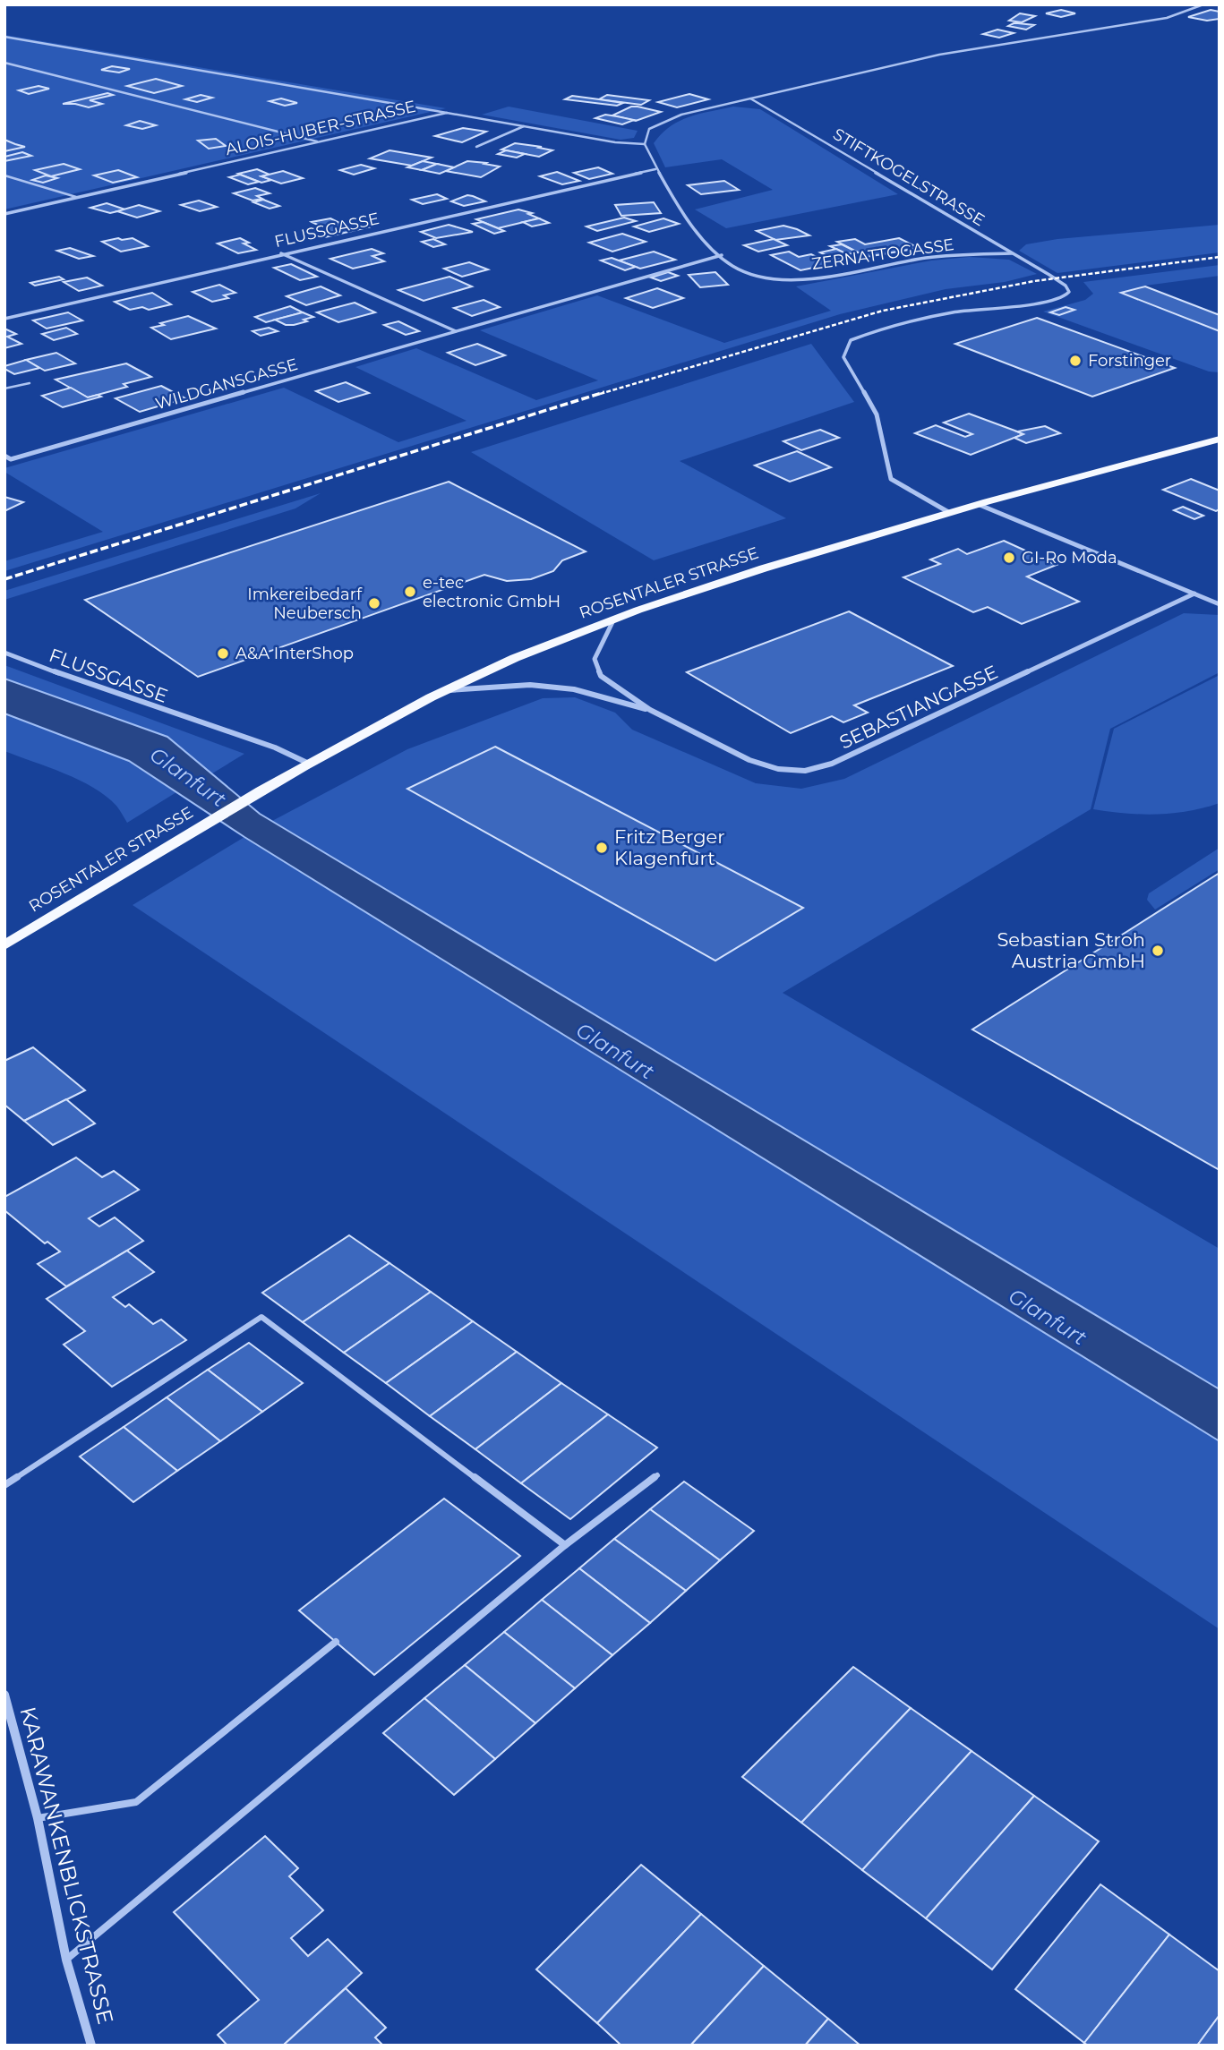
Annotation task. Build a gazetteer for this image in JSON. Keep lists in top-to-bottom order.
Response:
{
  "streets": {
    "main road": ["ROSENTALER STRASSE"],
    "street": [
      "ALOIS-HUBER-STRASSE",
      "STIFTKOGELSTRASSE",
      "FLUSSGASSE",
      "ZERNATTOGASSE",
      "WILDGANSGASSE",
      "SEBASTIANGASSE",
      "KARAWANKENBLICKSTRASSE"
    ]
  },
  "crossings": [
    ["ALOIS-HUBER-STRASSE", "ZERNATTOGASSE"],
    ["STIFTKOGELSTRASSE", "ZERNATTOGASSE"],
    ["STIFTKOGELSTRASSE", "ROSENTALER STRASSE"],
    ["FLUSSGASSE", "ZERNATTOGASSE"],
    ["FLUSSGASSE", "ROSENTALER STRASSE"],
    ["ZERNATTOGASSE", "WILDGANSGASSE"],
    ["ROSENTALER STRASSE", "SEBASTIANGASSE"]
  ],
  "water": ["Glanfurt"],
  "places": [
    "Forstinger",
    "GI-Ro Moda",
    "e-tec electronic GmbH",
    "Imkereibedarf Neubersch",
    "A&A InterShop",
    "Fritz Berger Klagenfurt",
    "Sebastian Stroh Austria GmbH"
  ]
}
